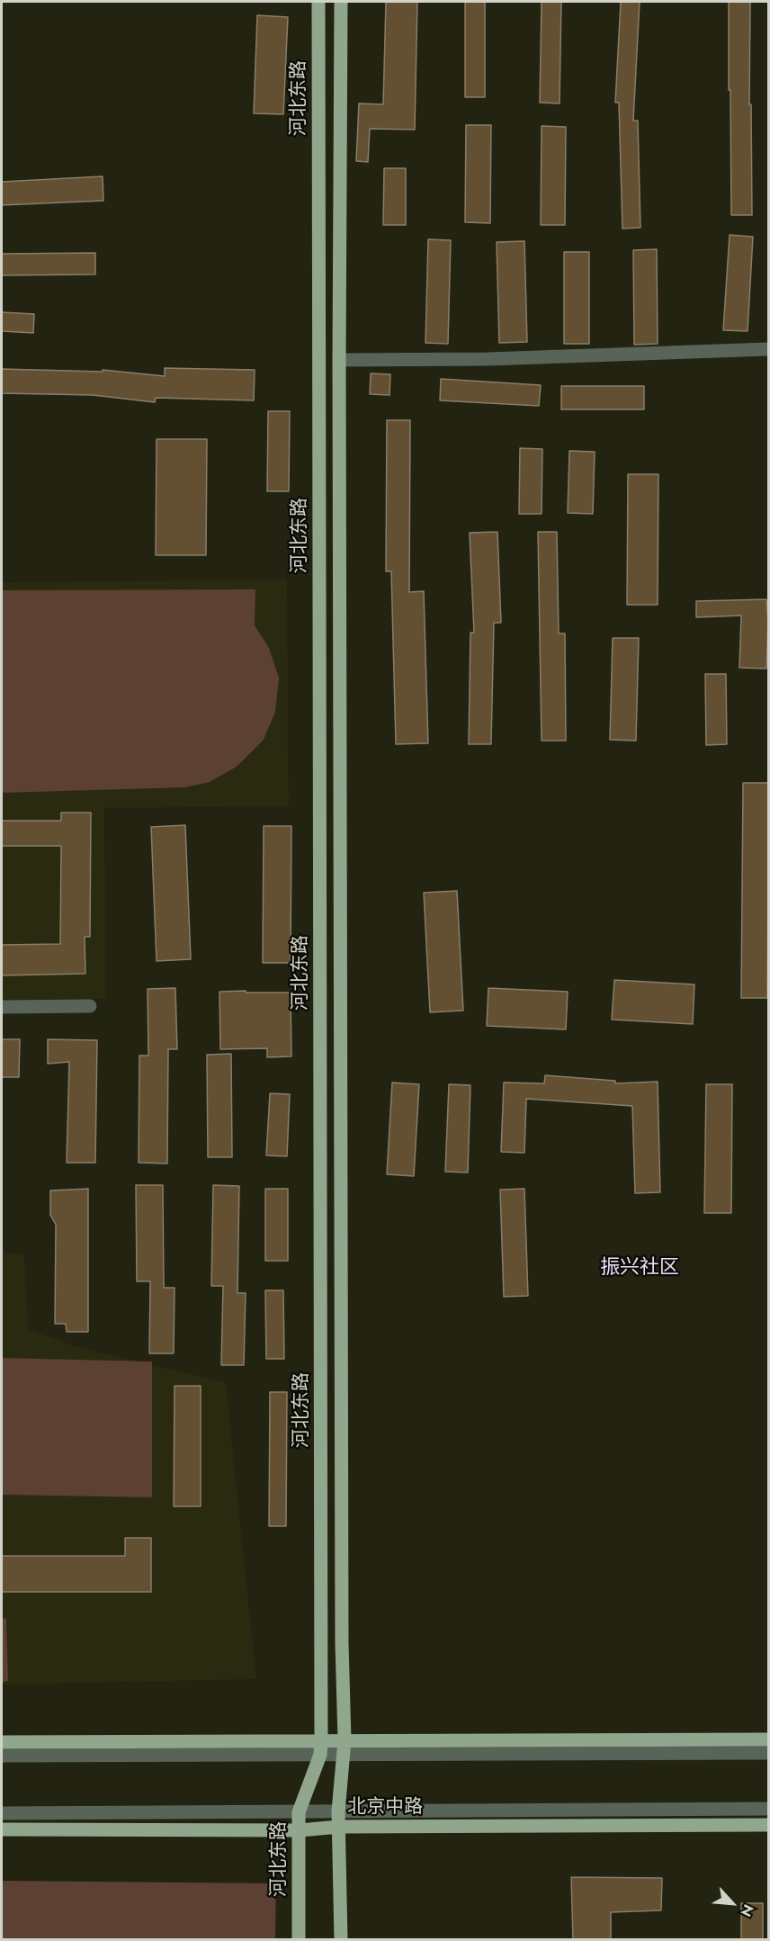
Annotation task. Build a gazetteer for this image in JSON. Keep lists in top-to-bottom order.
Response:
{
  "streets": {
    "main road": ["河北东路", "北京中路"]
  },
  "crossings": [
    ["河北东路", "北京中路"]
  ],
  "districts": ["振兴社区"],
  "north": "bottom right"
}
